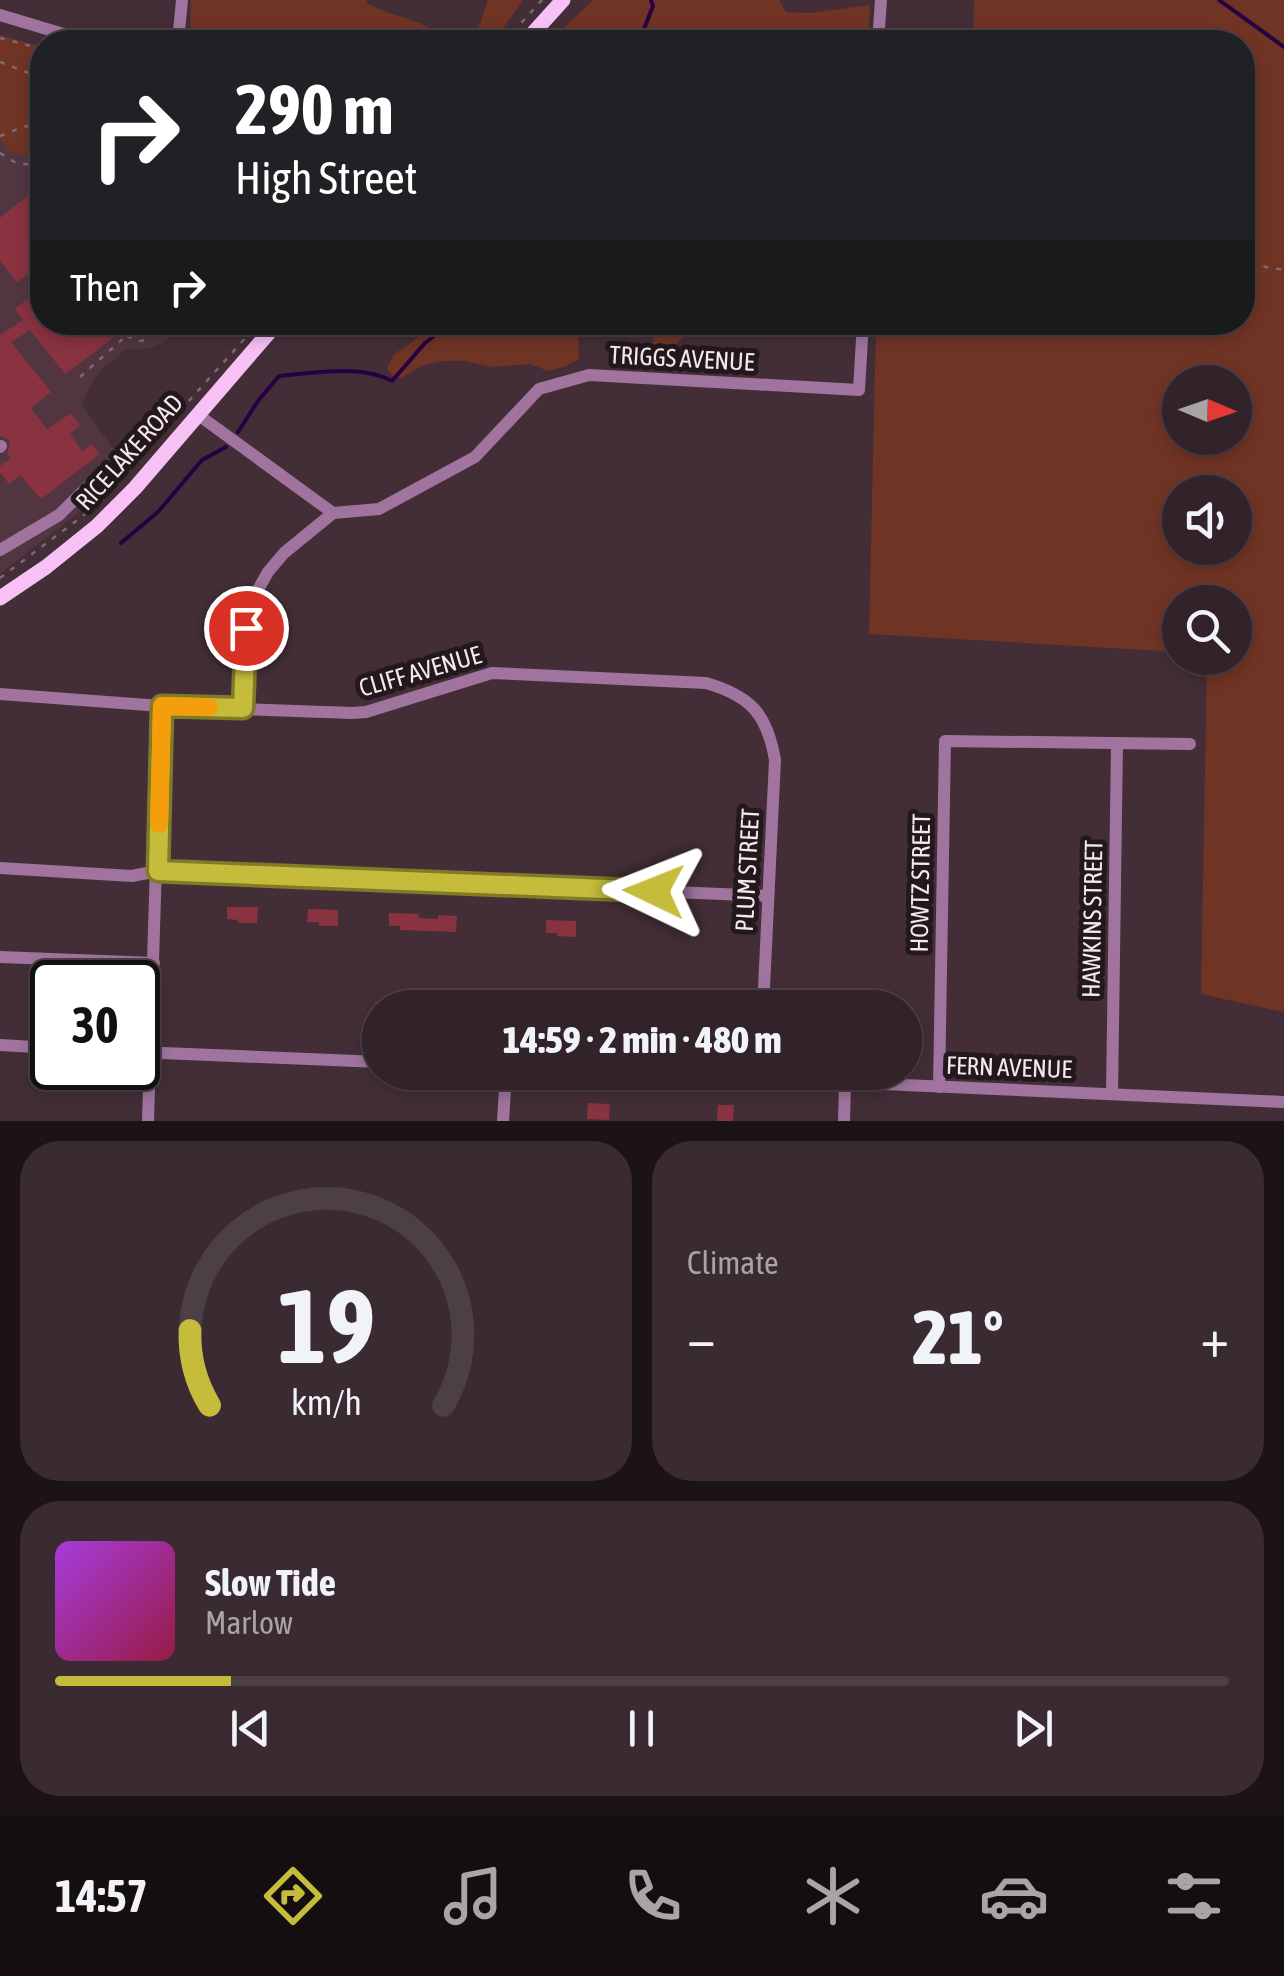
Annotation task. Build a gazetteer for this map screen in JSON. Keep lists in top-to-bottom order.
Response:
{
  "streets": {
    "main road": ["RICE LAKE ROAD"],
    "street": [
      "TRIGGS AVENUE",
      "CLIFF AVENUE",
      "PLUM STREET",
      "HOWTZ STREET",
      "HAWKINS STREET",
      "FERN AVENUE"
    ]
  },
  "crossings": [
    ["CLIFF AVENUE", "PLUM STREET"],
    ["HOWTZ STREET", "HAWKINS STREET"],
    ["HOWTZ STREET", "FERN AVENUE"],
    ["HAWKINS STREET", "FERN AVENUE"]
  ],
  "north": "right",
  "page": {
    "turn": ["290 m", "High Street"],
    "then": "Then",
    "limit": "30",
    "trip": "14:59 · 2 min · 480 m",
    "tile": "Climate",
    "heat": ["−", "21°", "+"],
    "song": ["Slow Tide", "Marlow"],
    "tabs": "14:57",
    "gauge": ["19", "km/h"]
  }
}
